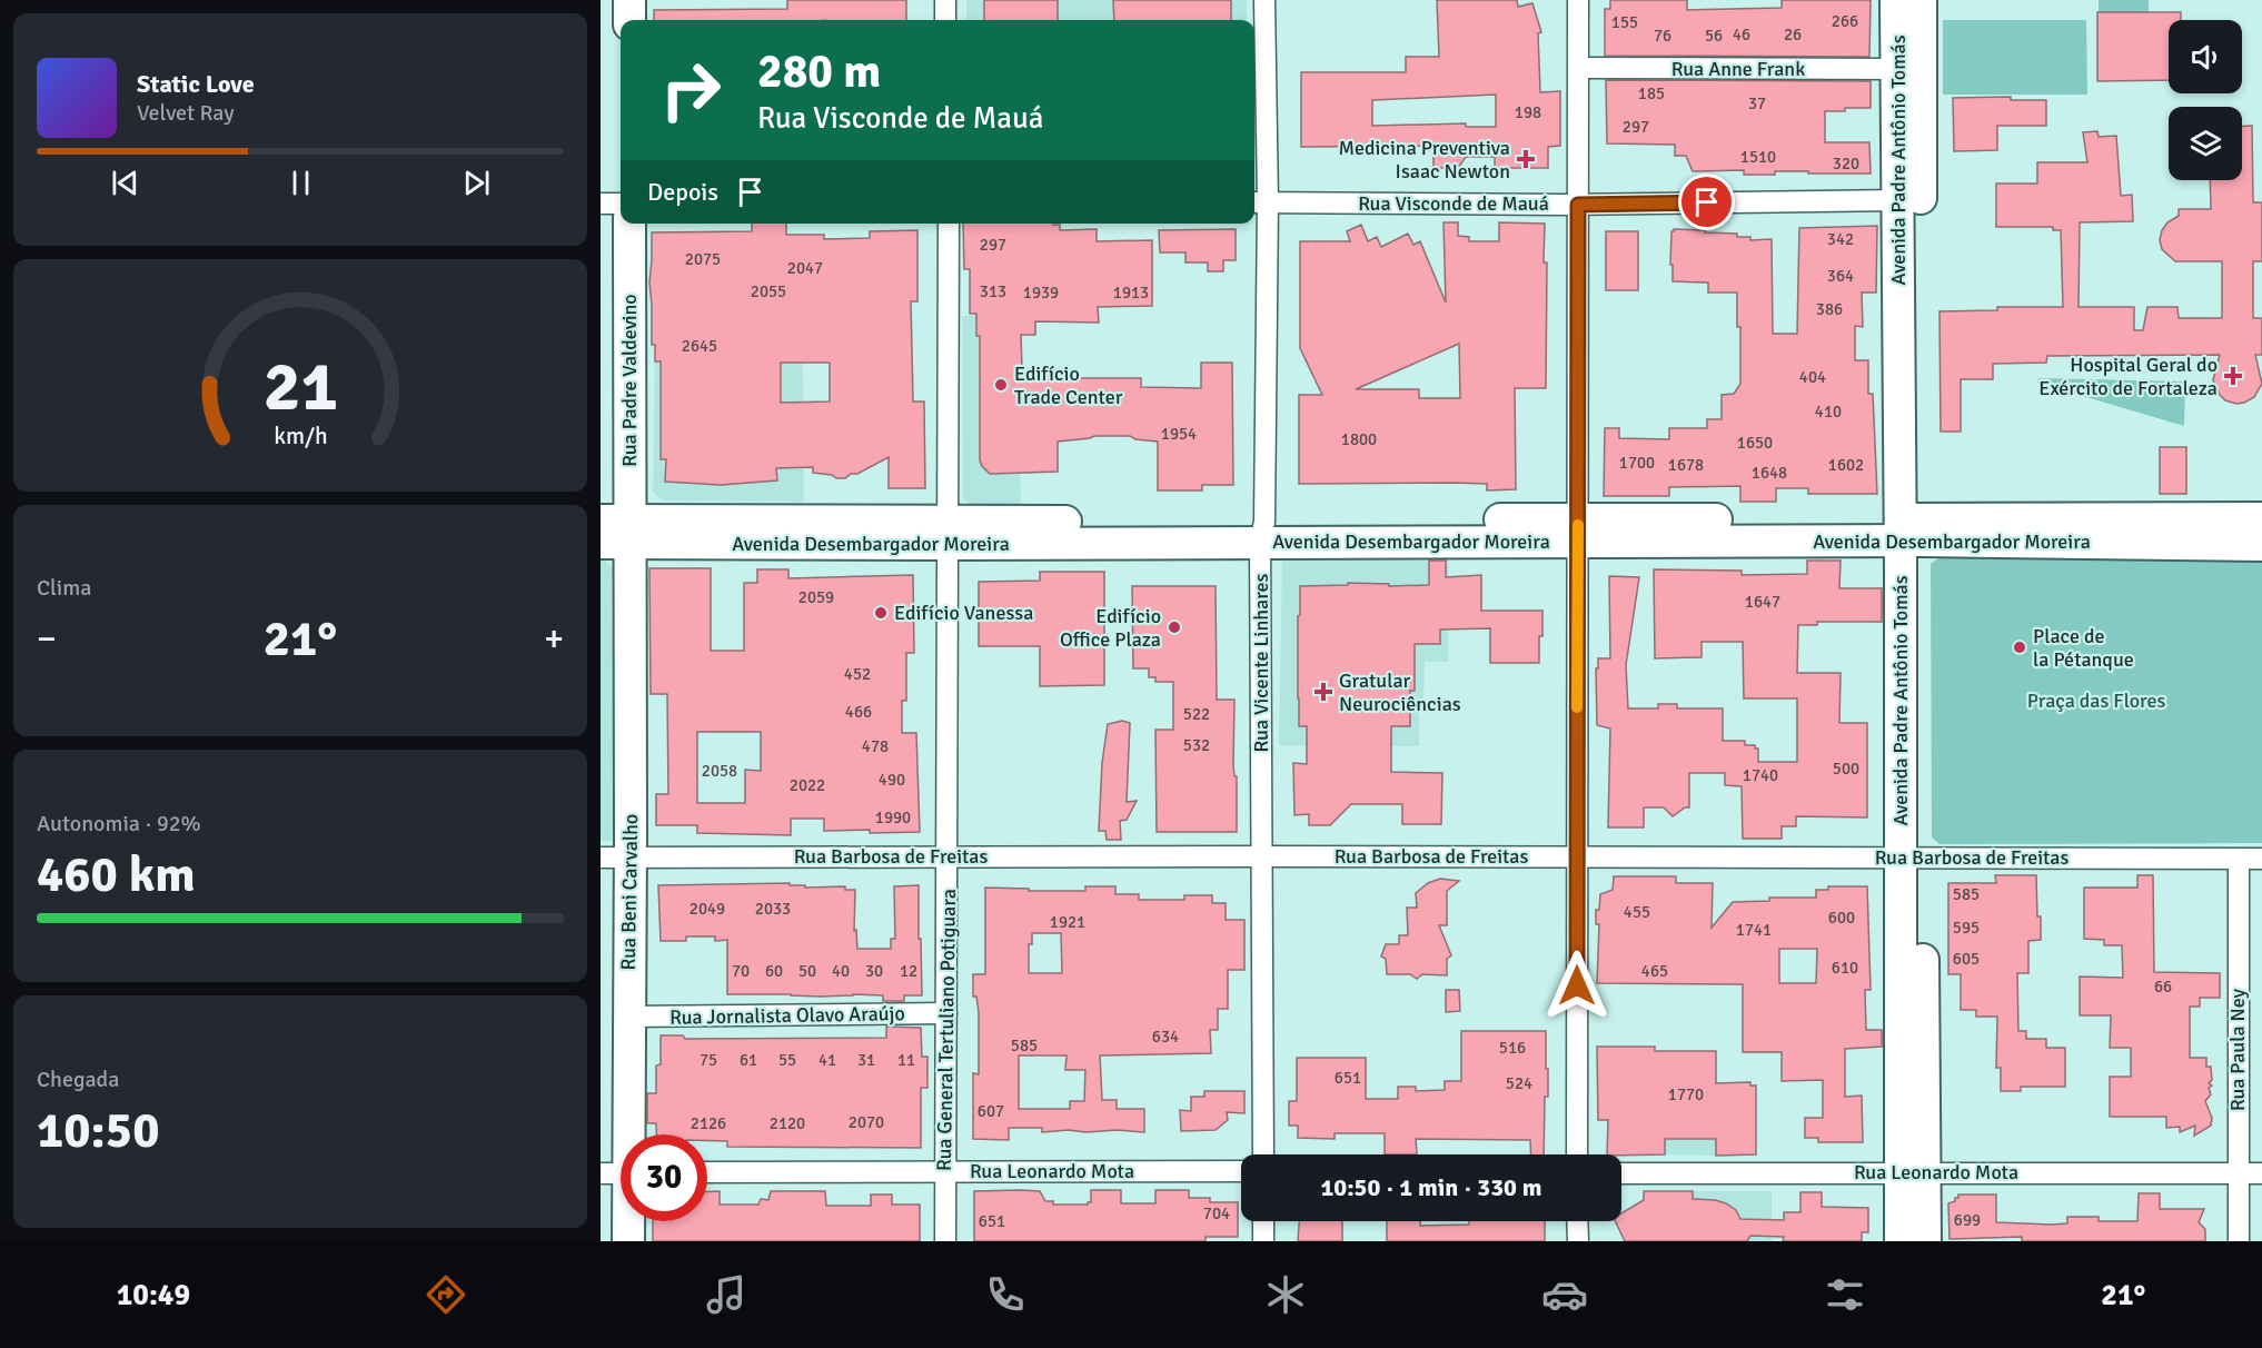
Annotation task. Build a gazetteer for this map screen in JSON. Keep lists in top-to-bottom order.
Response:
{
  "streets": {
    "main road": [
      "Avenida Padre Antônio Tomás",
      "Rua Padre Valdevino",
      "Avenida Desembargador Moreira",
      "Rua Beni Carvalho"
    ],
    "street": [
      "Rua Anne Frank",
      "Rua Visconde de Mauá",
      "Rua Vicente Linhares",
      "Rua Barbosa de Freitas",
      "Rua Jornalista Olavo Araújo",
      "Rua General Tertuliano Potiguara",
      "Rua Paula Ney",
      "Rua Leonardo Mota"
    ]
  },
  "crossings": [
    ["Rua Anne Frank", "Avenida Padre Antônio Tomás"],
    ["Avenida Padre Antônio Tomás", "Rua Visconde de Mauá"],
    ["Avenida Padre Antônio Tomás", "Avenida Desembargador Moreira"],
    ["Avenida Padre Antônio Tomás", "Rua Barbosa de Freitas"],
    ["Avenida Padre Antônio Tomás", "Rua Leonardo Mota"],
    ["Rua Visconde de Mauá", "Rua Vicente Linhares"],
    ["Rua Padre Valdevino", "Avenida Desembargador Moreira"],
    ["Rua Padre Valdevino", "Rua Beni Carvalho"],
    ["Avenida Desembargador Moreira", "Rua Vicente Linhares"],
    ["Avenida Desembargador Moreira", "Rua Beni Carvalho"],
    ["Avenida Desembargador Moreira", "Rua General Tertuliano Potiguara"],
    ["Rua Vicente Linhares", "Rua Barbosa de Freitas"],
    ["Rua Barbosa de Freitas", "Rua Beni Carvalho"],
    ["Rua Barbosa de Freitas", "Rua General Tertuliano Potiguara"],
    ["Rua Barbosa de Freitas", "Rua Paula Ney"],
    ["Rua Beni Carvalho", "Rua Jornalista Olavo Araújo"],
    ["Rua Jornalista Olavo Araújo", "Rua General Tertuliano Potiguara"],
    ["Rua General Tertuliano Potiguara", "Rua Leonardo Mota"],
    ["Rua Paula Ney", "Rua Leonardo Mota"]
  ],
  "parks": ["Praça das Flores"],
  "places": {
    "health": ["Medicina Preventiva Isaac Newton", "Hospital Geral do Exército de Fortaleza", "Gratular Neurociências"],
    "other": [
      "Edifício Trade Center",
      "Edifício Vanessa",
      "Edifício Office Plaza",
      "Place de la Pétanque"
    ]
  },
  "house_numbers": [
    "266",
    "155",
    "46",
    "26",
    "76",
    "56",
    "185",
    "37",
    "198",
    "297",
    "1510",
    "320",
    "342",
    "297",
    "2075",
    "2047",
    "364",
    "2055",
    "313",
    "1939",
    "1913",
    "386",
    "2645",
    "404",
    "410",
    "1954",
    "1800",
    "1650",
    "1700",
    "1678",
    "1602",
    "1648",
    "2059",
    "1647",
    "452",
    "466",
    "522",
    "532",
    "478",
    "500",
    "2058",
    "1740",
    "490",
    "2022",
    "1990",
    "585",
    "2049",
    "2033",
    "455",
    "600",
    "1921",
    "595",
    "1741",
    "605",
    "610",
    "70",
    "60",
    "50",
    "40",
    "30",
    "12",
    "465",
    "66",
    "634",
    "585",
    "516",
    "75",
    "61",
    "55",
    "41",
    "31",
    "11",
    "651",
    "524",
    "1770",
    "607",
    "2070",
    "2126",
    "2120",
    "704",
    "699",
    "651"
  ],
  "page": {
    "turn": ["280 m", "Rua Visconde de Mauá"],
    "song": ["Static Love", "Velvet Ray"],
    "then": "Depois",
    "tile": [
      "Clima",
      ["Autonomia · 92%", "460 km"],
      ["Chegada", "10:50"]
    ],
    "heat": ["−", "21°", "+"],
    "limit": "30",
    "trip": "10:50 · 1 min · 330 m",
    "tabs": ["10:49", "21°"],
    "gauge": ["21", "km/h"]
  }
}
